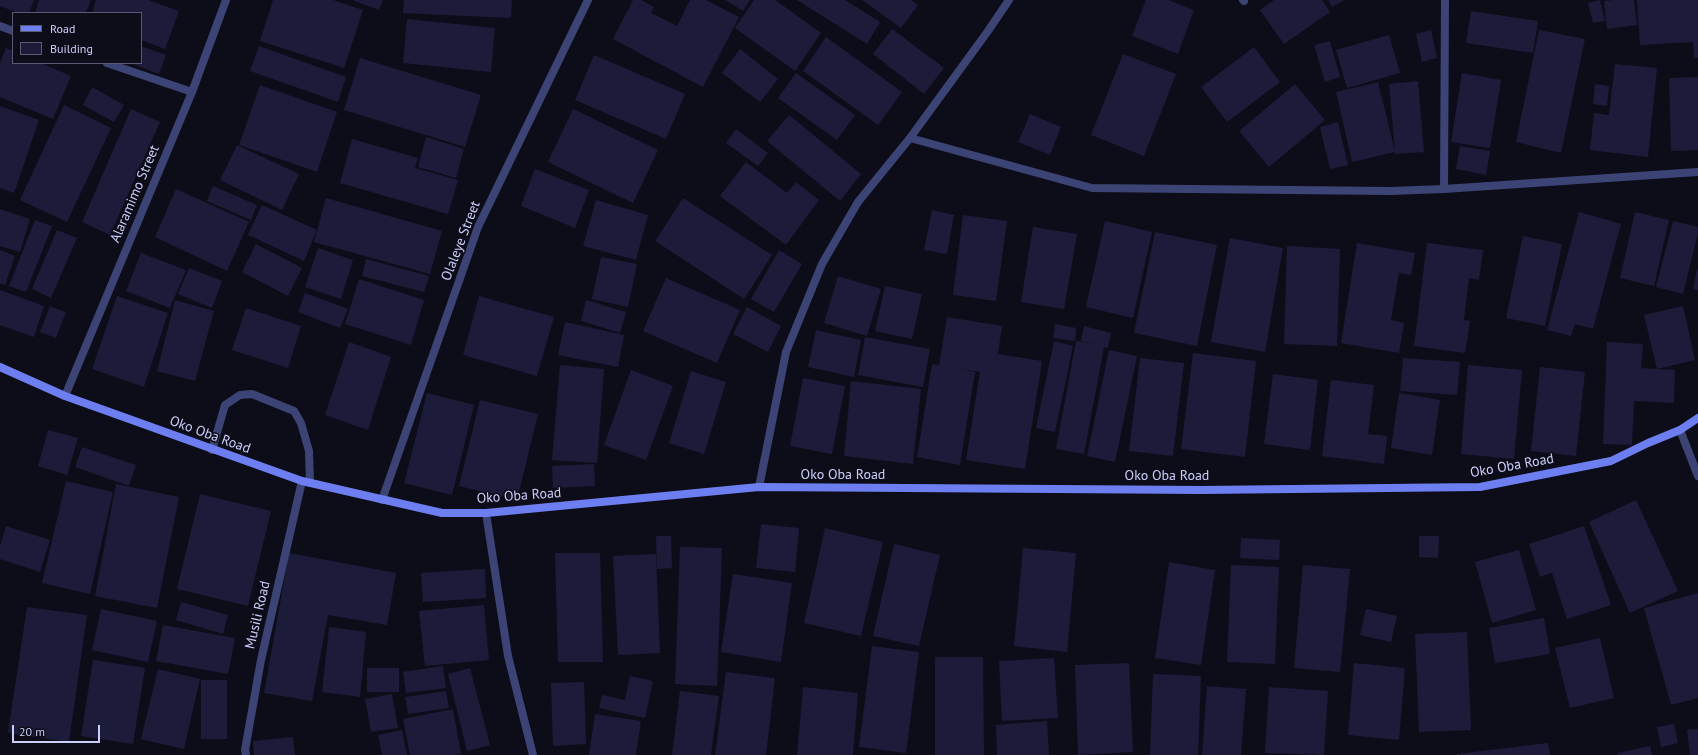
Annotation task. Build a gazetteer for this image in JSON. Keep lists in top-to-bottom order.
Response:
{
  "streets": {
    "street": [
      "Alaramimo Street",
      "Olaleye Street",
      "Oko Oba Road",
      "Musili Road"
    ]
  },
  "crossings": [
    ["Alaramimo Street", "Oko Oba Road"],
    ["Olaleye Street", "Oko Oba Road"],
    ["Oko Oba Road", "Musili Road"]
  ],
  "legend": ["Road", "Building"],
  "scale_bar": "20 m"
}
